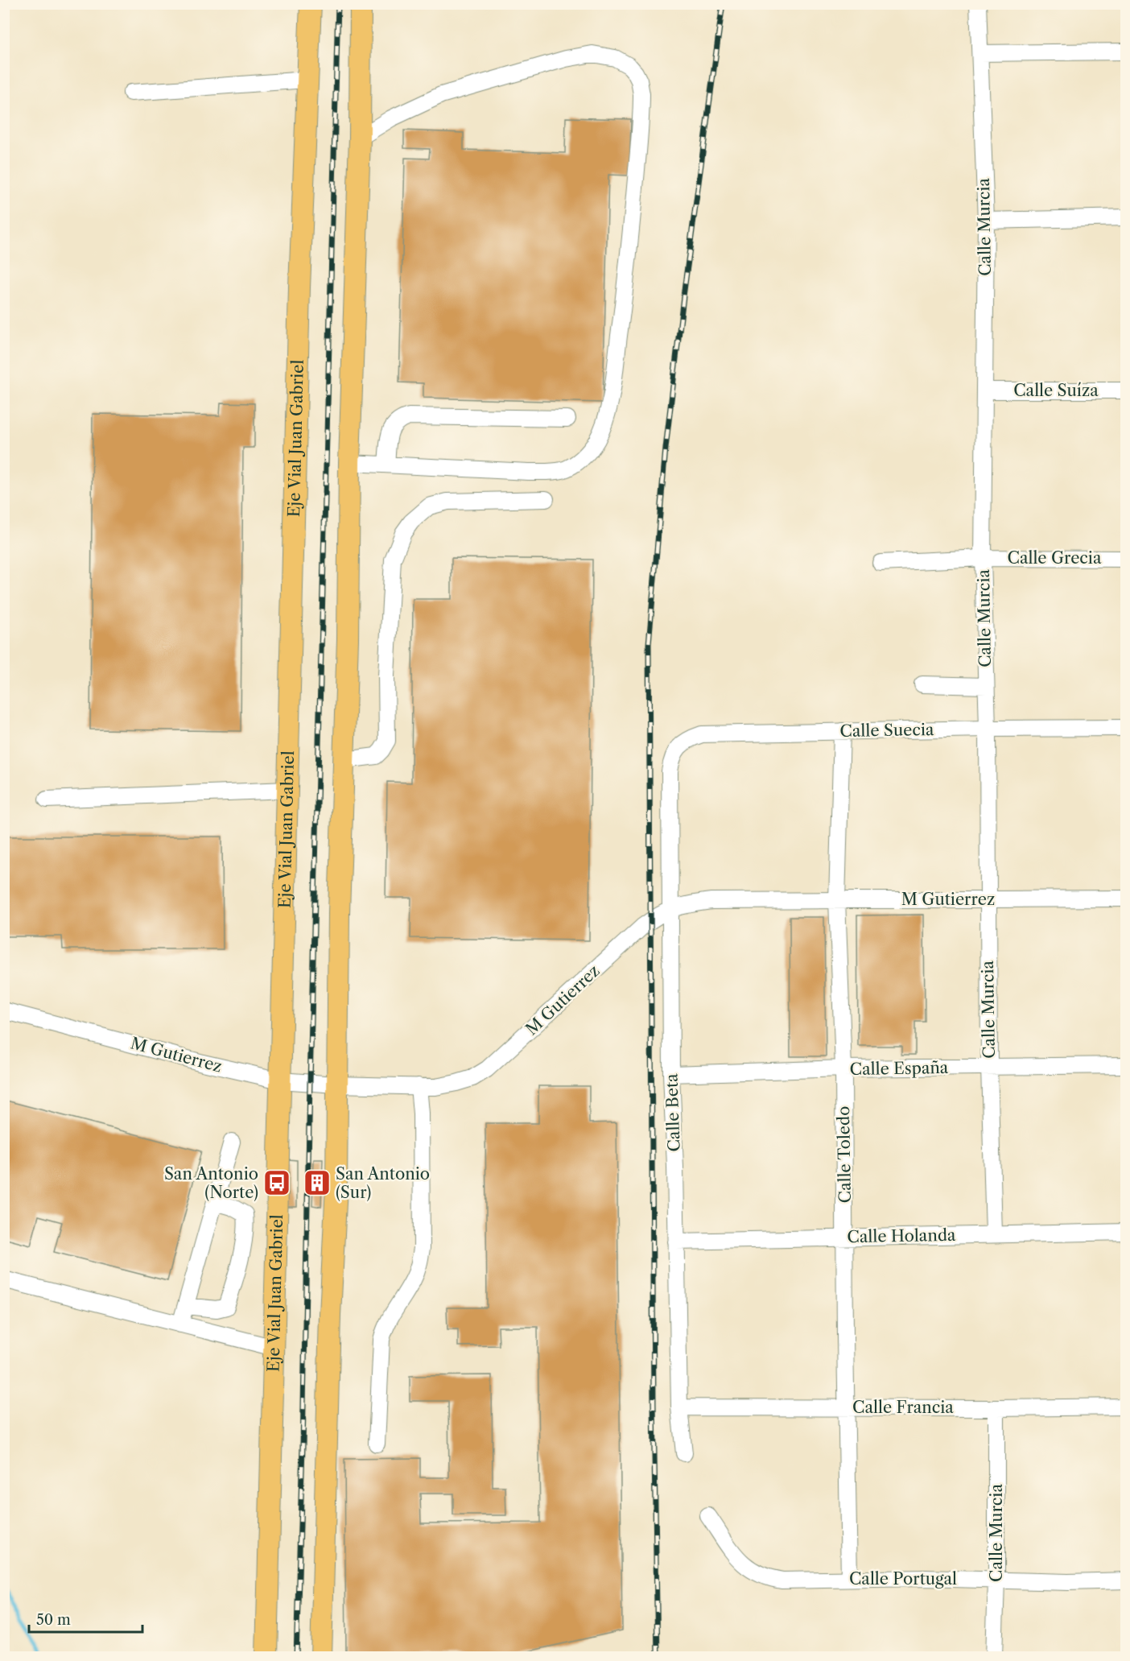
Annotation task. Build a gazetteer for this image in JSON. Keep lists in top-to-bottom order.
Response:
{
  "streets": {
    "main road": ["Eje Vial Juan Gabriel"],
    "street": [
      "Calle Murcia",
      "Calle Suíza",
      "Calle Grecia",
      "Calle Suecia",
      "M Gutierrez",
      "Calle España",
      "Calle Beta",
      "Calle Toledo",
      "Calle Holanda",
      "Calle Francia",
      "Calle Portugal"
    ]
  },
  "crossings": [
    ["Calle Murcia", "Calle Suíza"],
    ["Calle Murcia", "Calle Grecia"],
    ["Calle Murcia", "Calle Suecia"],
    ["Calle Murcia", "M Gutierrez"],
    ["Calle Murcia", "Calle España"],
    ["Calle Murcia", "Calle Holanda"],
    ["Calle Murcia", "Calle Francia"],
    ["Calle Murcia", "Calle Portugal"],
    ["Eje Vial Juan Gabriel", "M Gutierrez"],
    ["Calle Suecia", "Calle Beta"],
    ["Calle Suecia", "Calle Toledo"],
    ["M Gutierrez", "Calle Beta"],
    ["M Gutierrez", "Calle Toledo"],
    ["Calle España", "Calle Beta"],
    ["Calle España", "Calle Toledo"],
    ["Calle Beta", "Calle Holanda"],
    ["Calle Beta", "Calle Francia"],
    ["Calle Toledo", "Calle Holanda"],
    ["Calle Toledo", "Calle Francia"],
    ["Calle Toledo", "Calle Portugal"]
  ],
  "places": {
    "bus stop": ["San Antonio (Norte)"],
    "building": ["San Antonio (Sur)"]
  },
  "scale_bar": "50 m"
}
